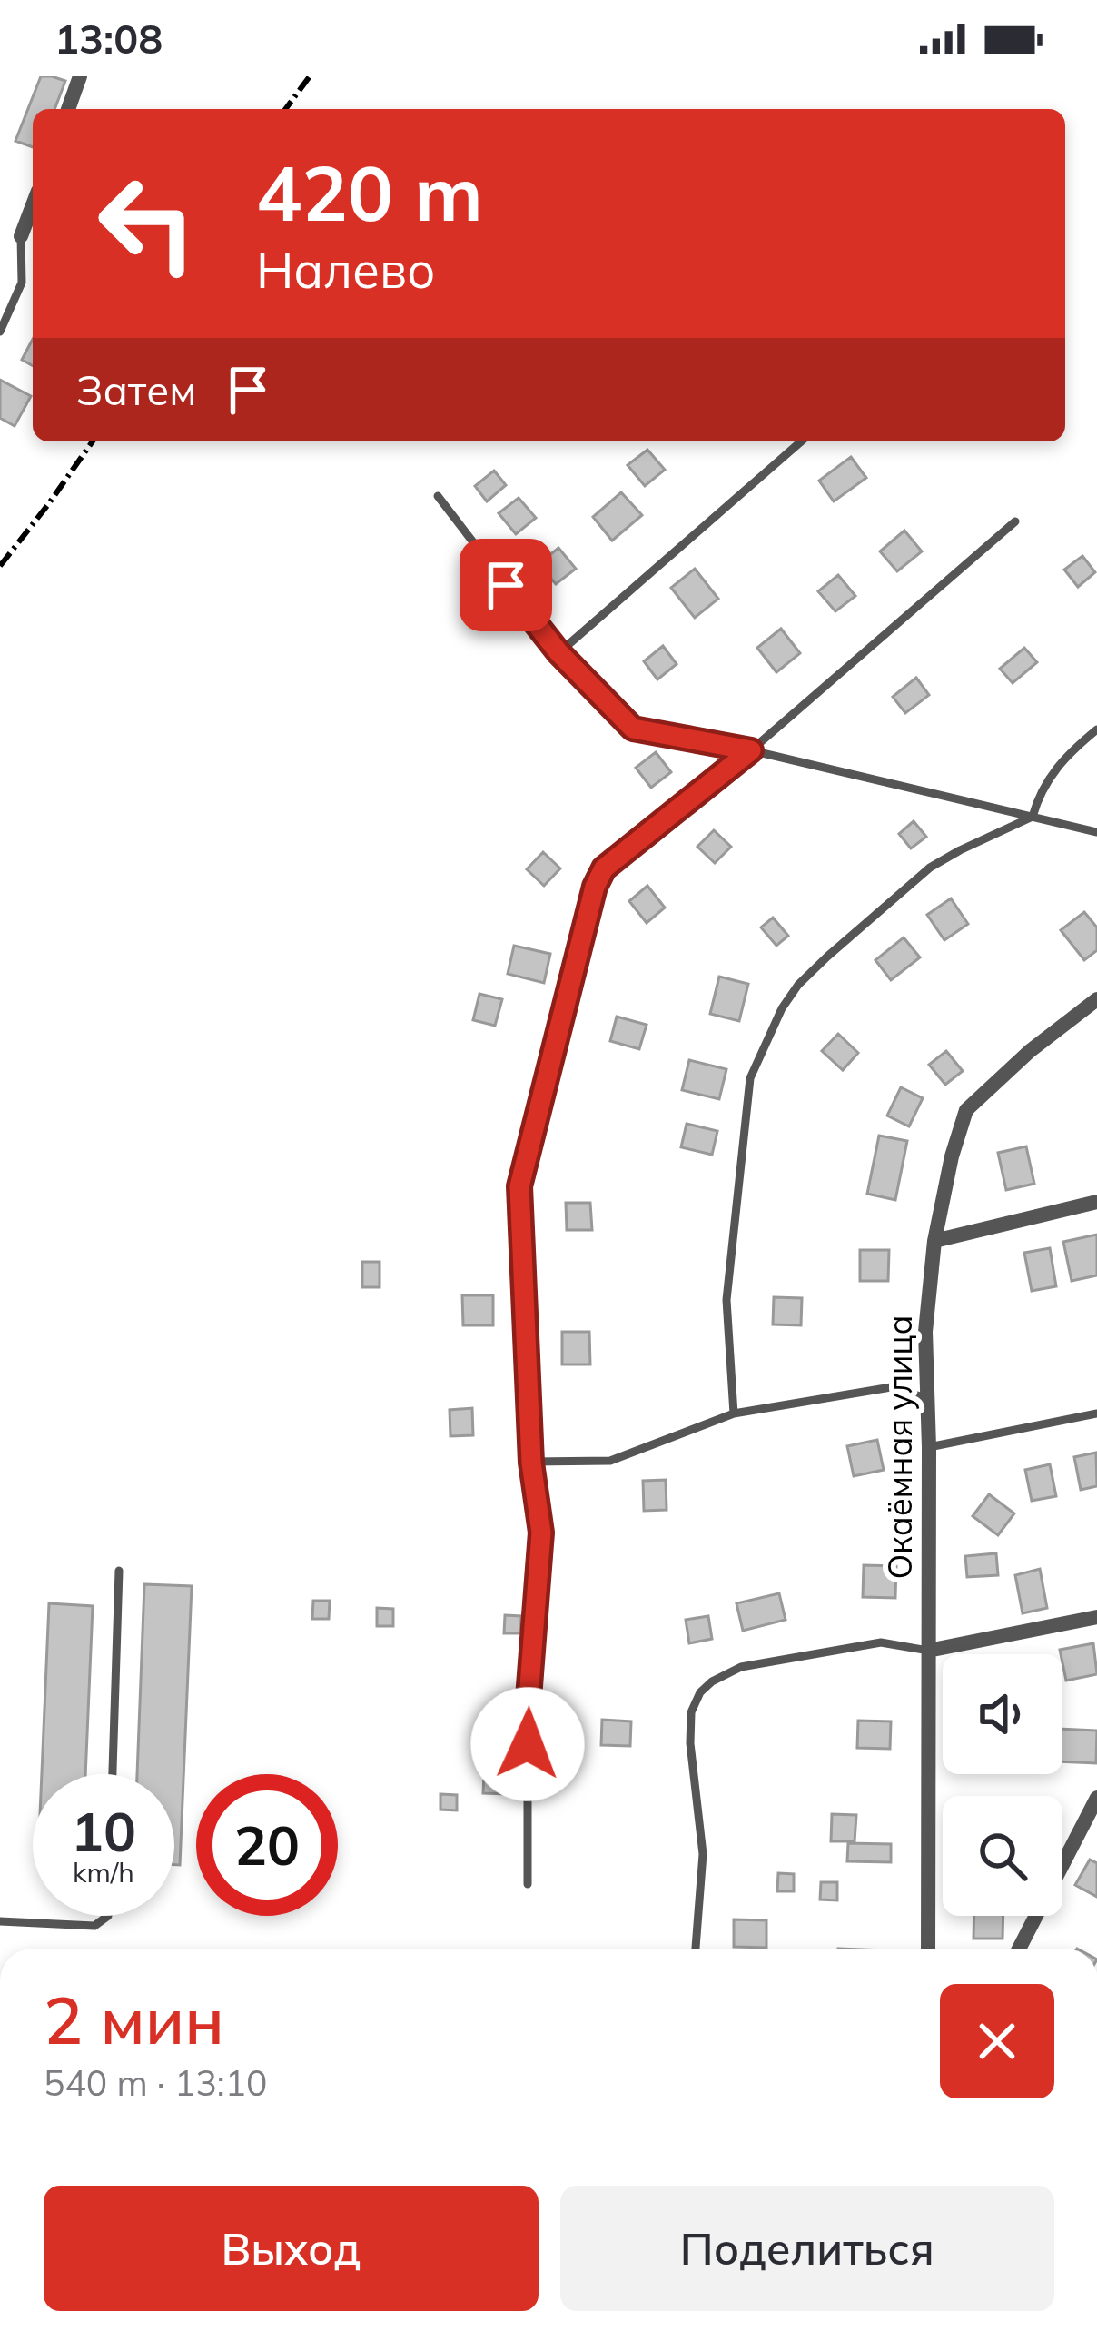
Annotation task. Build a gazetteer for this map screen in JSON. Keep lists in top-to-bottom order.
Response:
{
  "streets": {
    "street": ["Окаёмная улица"]
  },
  "page": {
    "status": "13:08",
    "turn": ["420 m", "Налево"],
    "then": "Затем",
    "speed": "10 km/h",
    "limit": "20",
    "heading": ["2 мин", "540 m · 13:10"],
    "buttons": ["Выход", "Поделиться"]
  }
}
